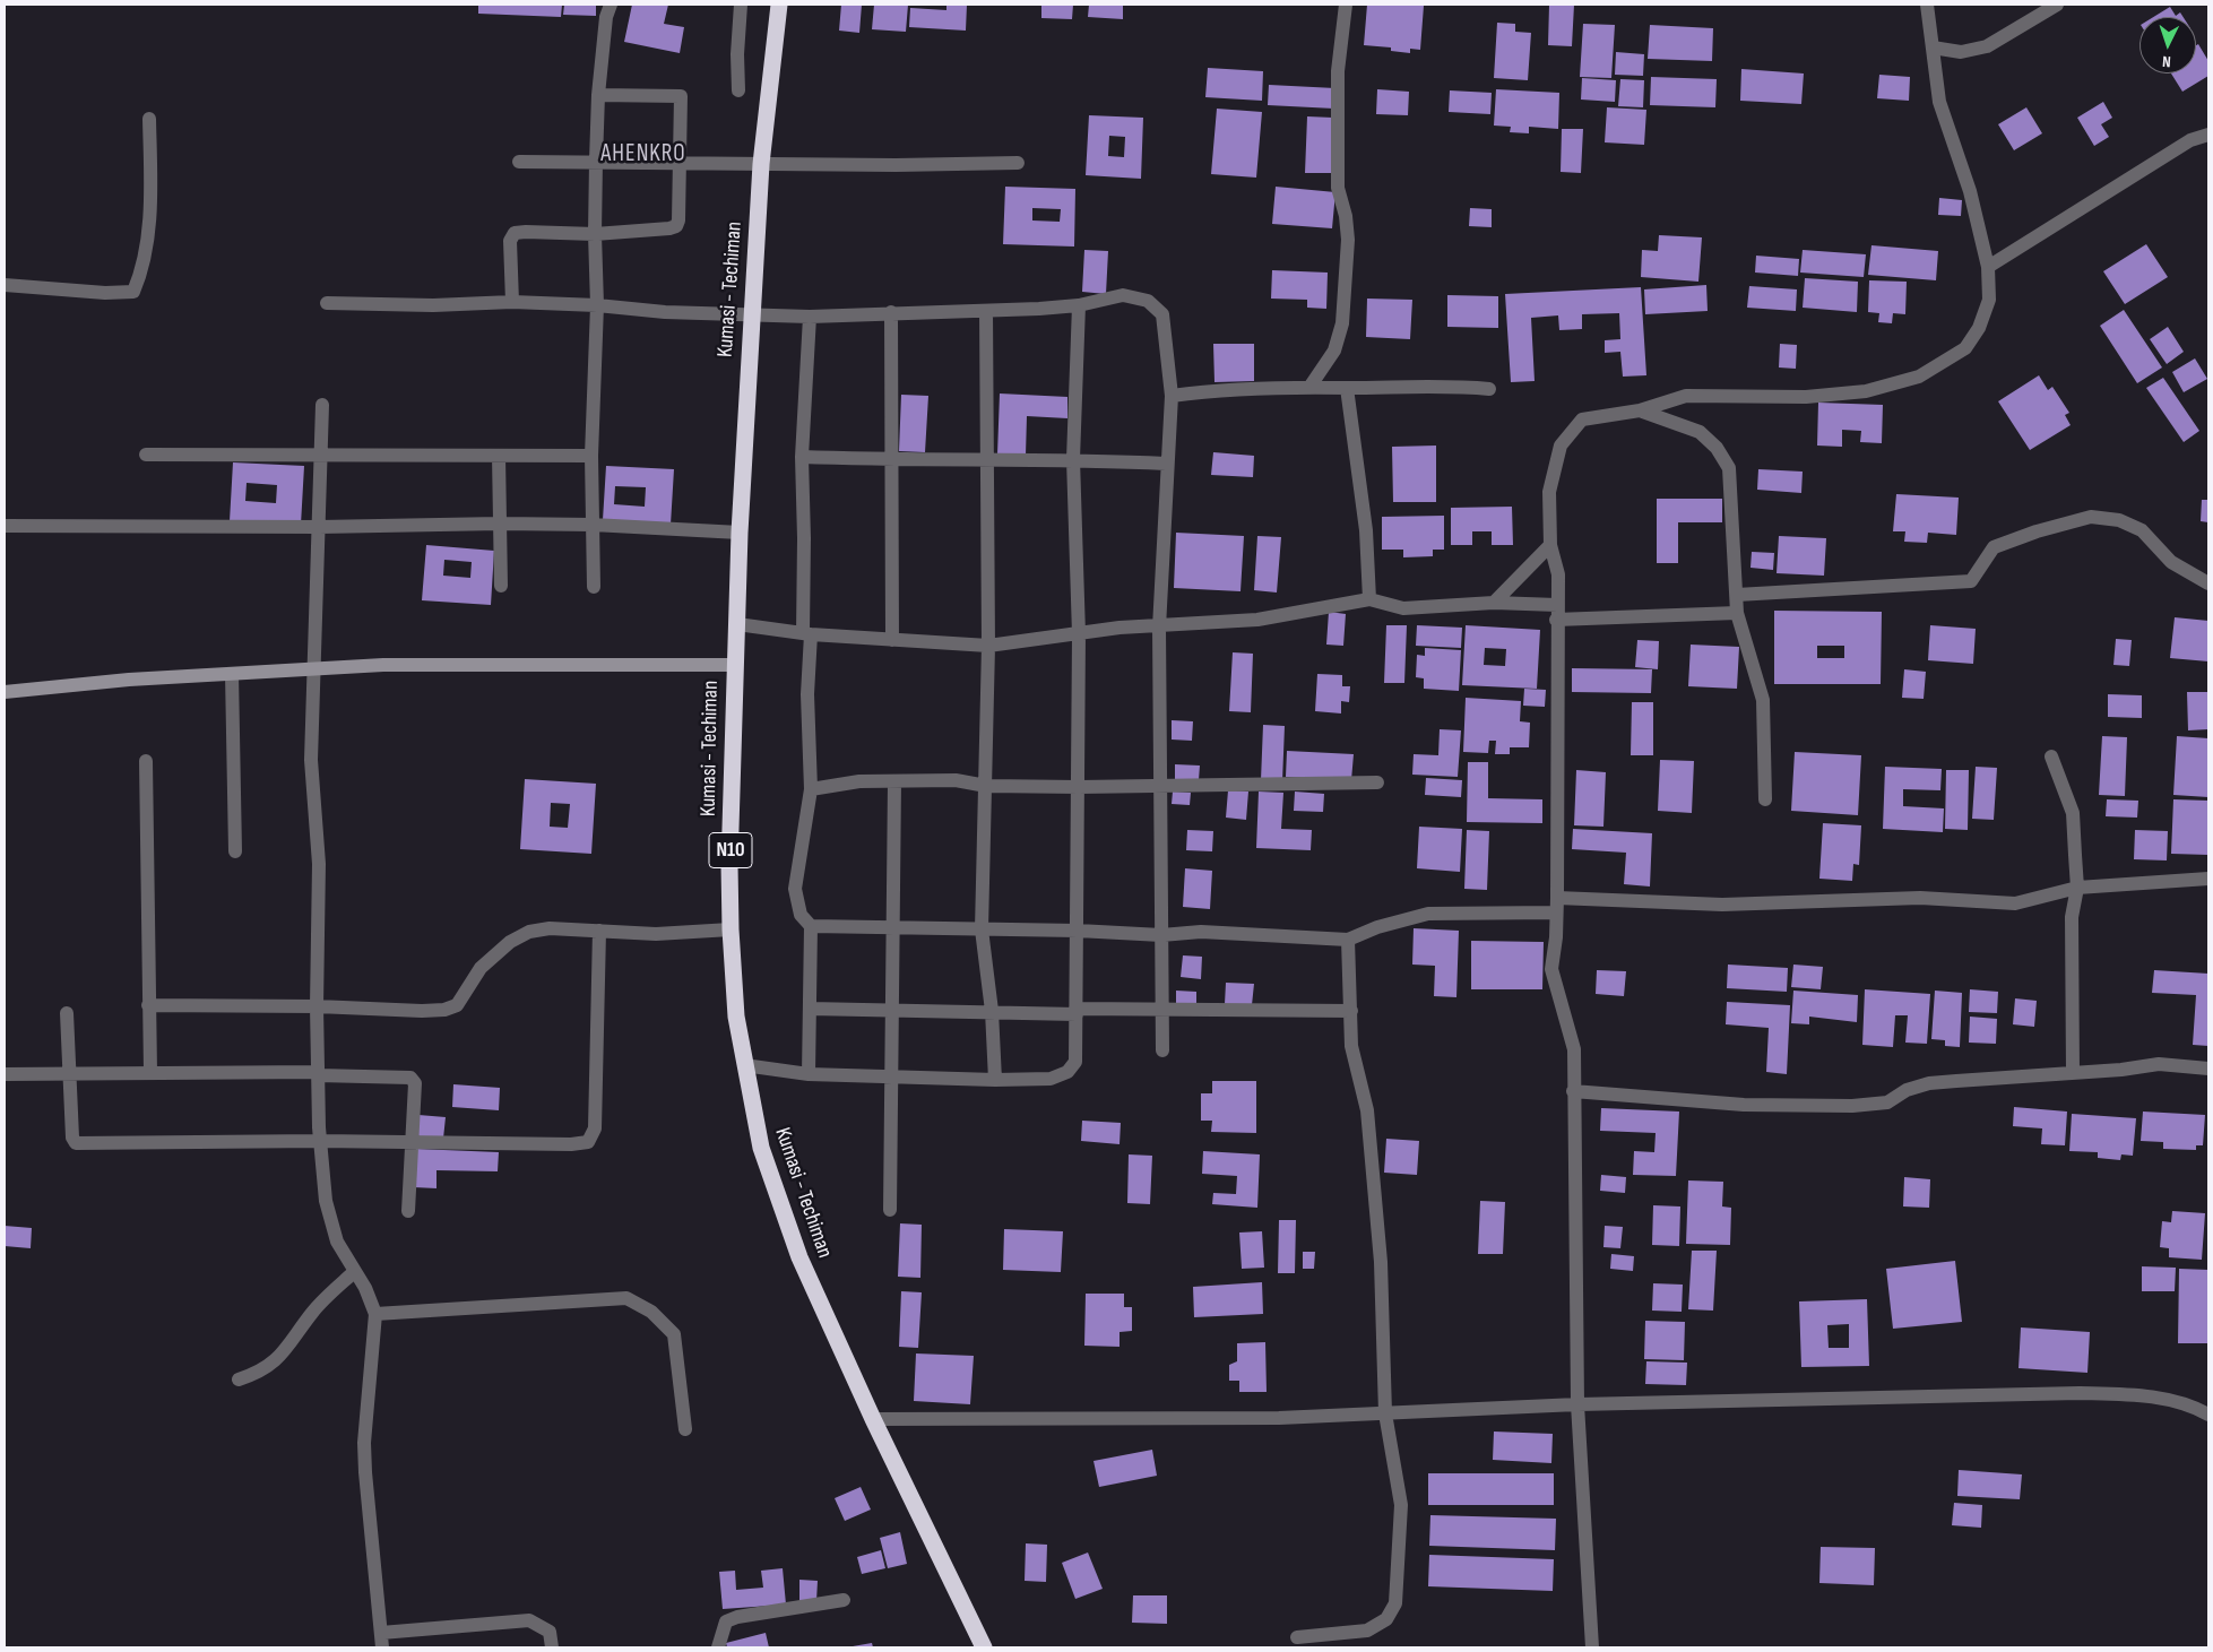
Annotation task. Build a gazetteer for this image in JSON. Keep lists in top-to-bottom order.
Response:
{
  "streets": {
    "highway": ["Kumasi - Techiman", "N10"]
  },
  "districts": ["AHENKRO"],
  "north": "bottom"
}
